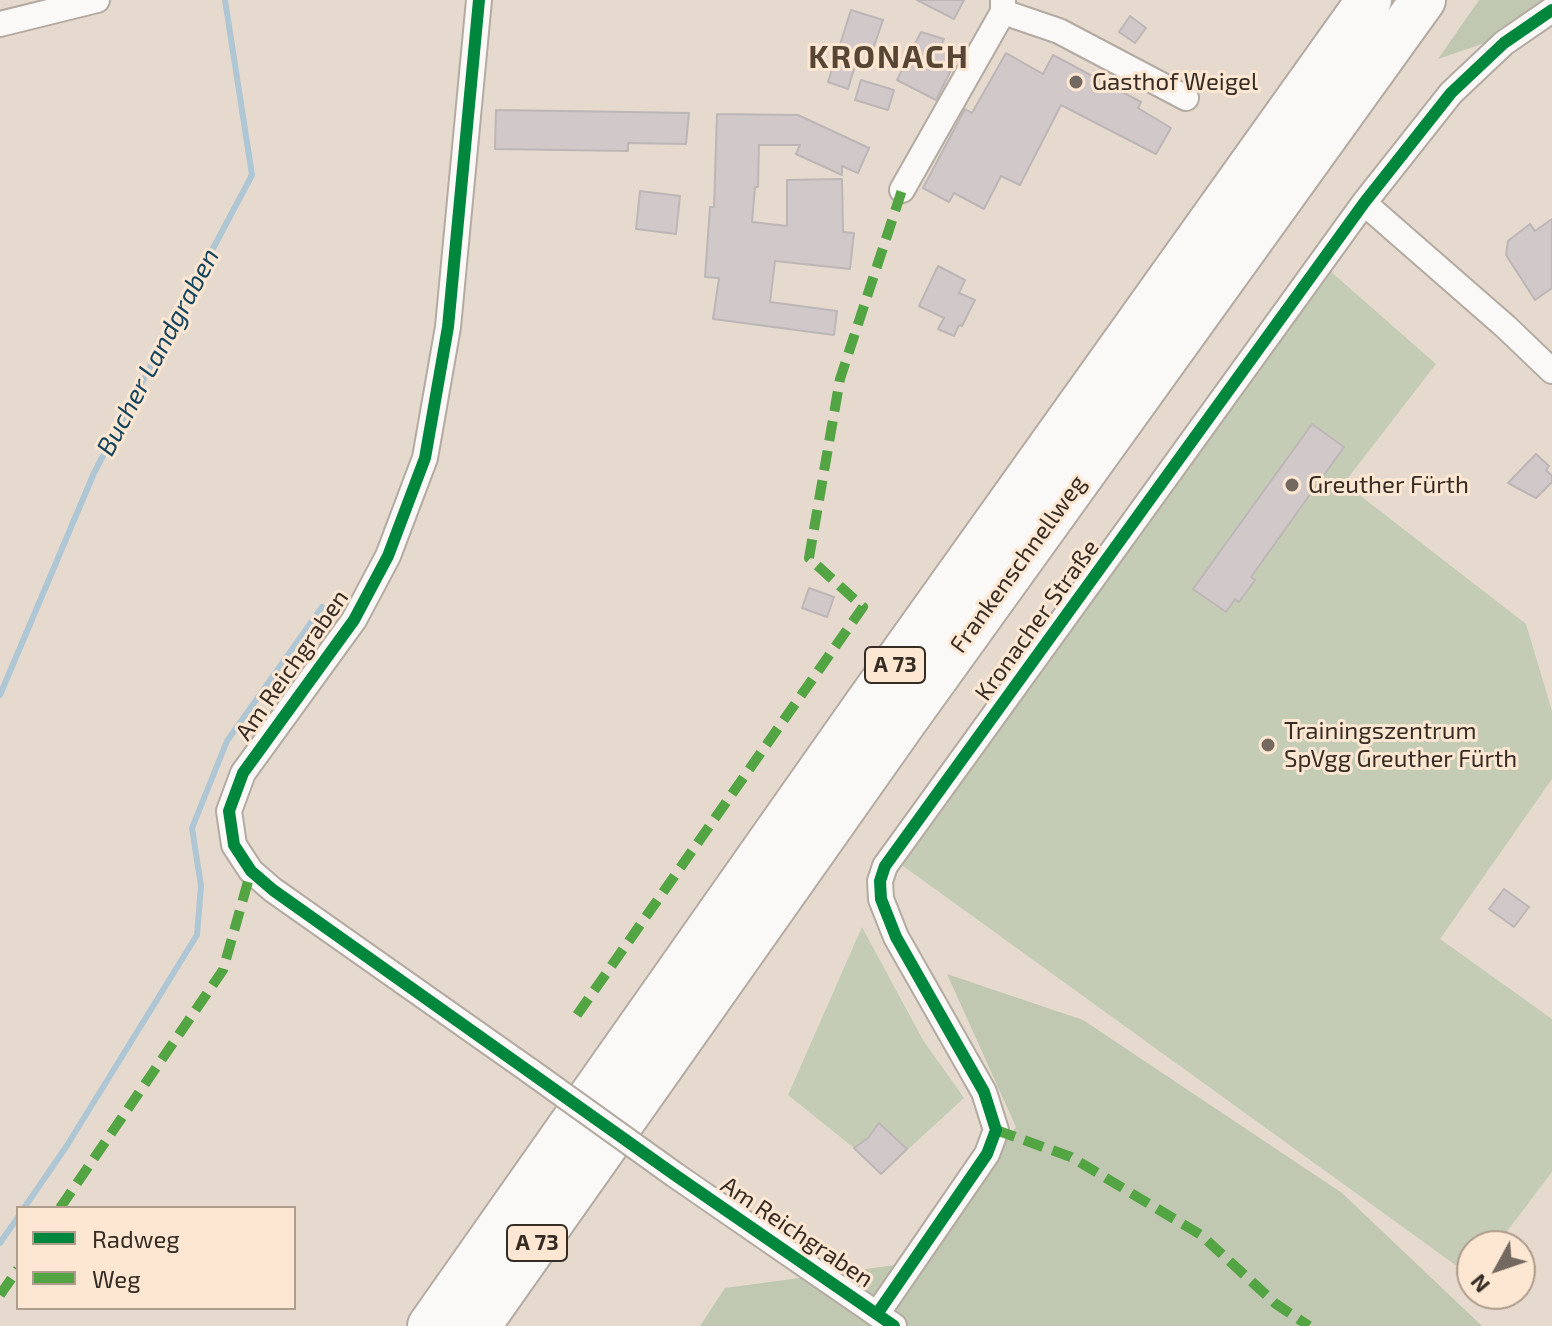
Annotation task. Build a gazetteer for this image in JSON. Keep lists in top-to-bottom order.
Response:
{
  "streets": {
    "highway": ["Frankenschnellweg", "A 73"],
    "street": ["Kronacher Straße", "Am Reichgraben"]
  },
  "crossings": [
    ["Kronacher Straße", "Am Reichgraben"]
  ],
  "districts": ["KRONACH"],
  "water": ["Bucher Landgraben"],
  "places": ["Gasthof Weigel", "Greuther Fürth", "Trainingszentrum SpVgg Greuther Fürth"],
  "legend": ["Radweg", "Weg"],
  "north": "bottom left"
}
